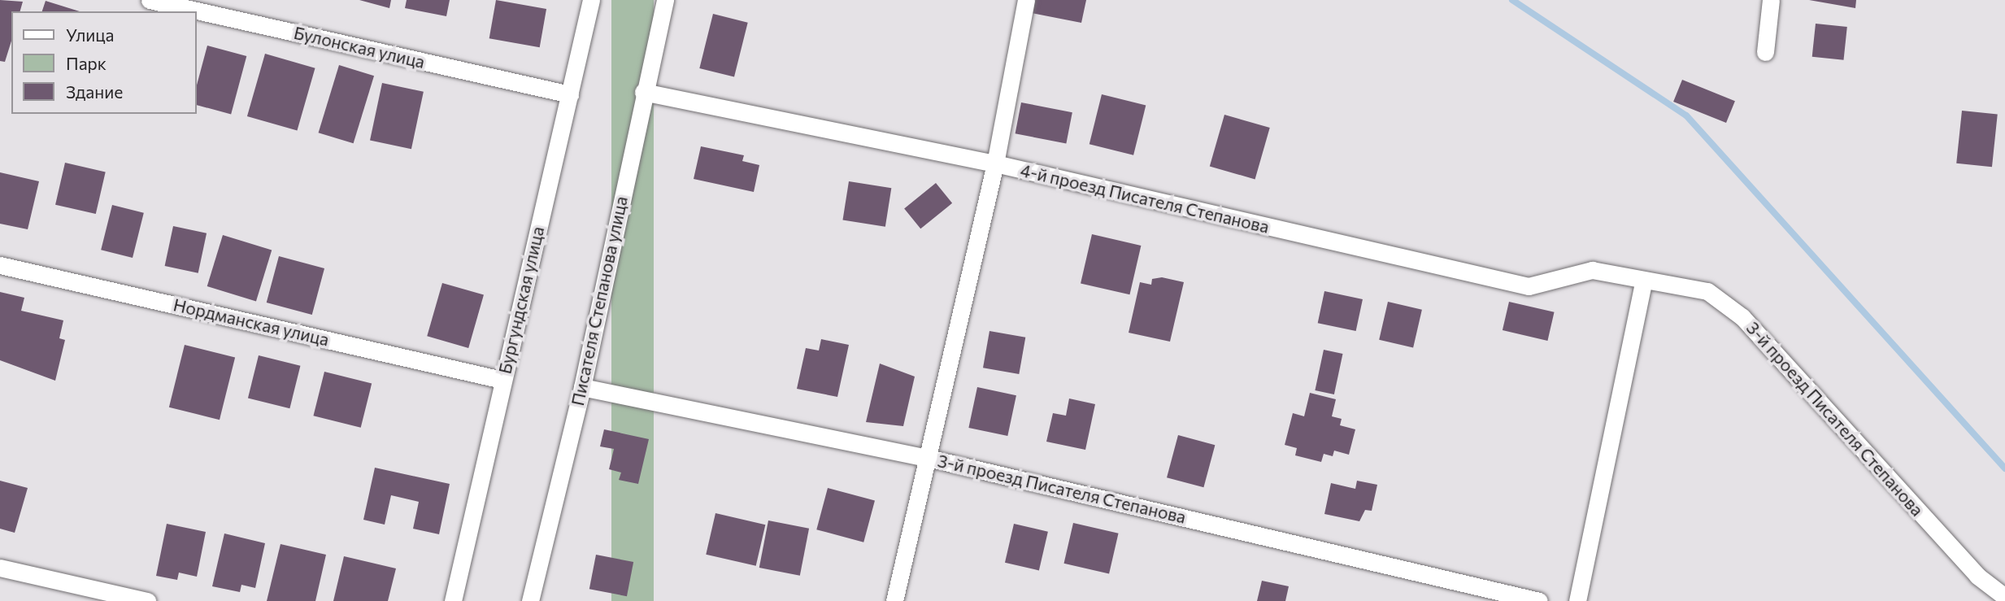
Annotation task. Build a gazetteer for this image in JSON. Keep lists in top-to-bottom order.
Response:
{
  "streets": {
    "street": [
      "Булонская улица",
      "4-й проезд Писателя Степанова",
      "Бургундская улица",
      "Писателя Степанова улица",
      "Нордманская улица",
      "3-й проезд Писателя Степанова"
    ]
  },
  "crossings": [
    ["Булонская улица", "Бургундская улица"],
    ["4-й проезд Писателя Степанова", "Писателя Степанова улица"],
    ["4-й проезд Писателя Степанова", "3-й проезд Писателя Степанова"],
    ["Бургундская улица", "Нордманская улица"],
    ["Писателя Степанова улица", "3-й проезд Писателя Степанова"]
  ],
  "legend": ["Улица", "Парк", "Здание"]
}
